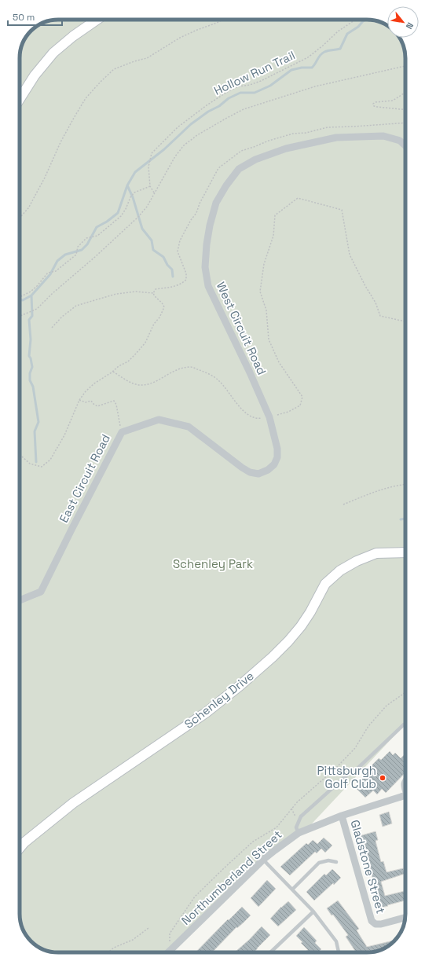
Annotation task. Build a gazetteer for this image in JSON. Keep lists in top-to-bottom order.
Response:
{
  "streets": {
    "street": [
      "West Circuit Road",
      "East Circuit Road",
      "Schenley Drive",
      "Gladstone Street",
      "Northumberland Street"
    ],
    "path": ["Hollow Run Trail"]
  },
  "crossings": [
    ["West Circuit Road", "East Circuit Road"],
    ["Gladstone Street", "Northumberland Street"]
  ],
  "parks": ["Schenley Park"],
  "places": ["Pittsburgh Golf Club"],
  "scale_bar": "50 m",
  "north": "bottom right"
}
